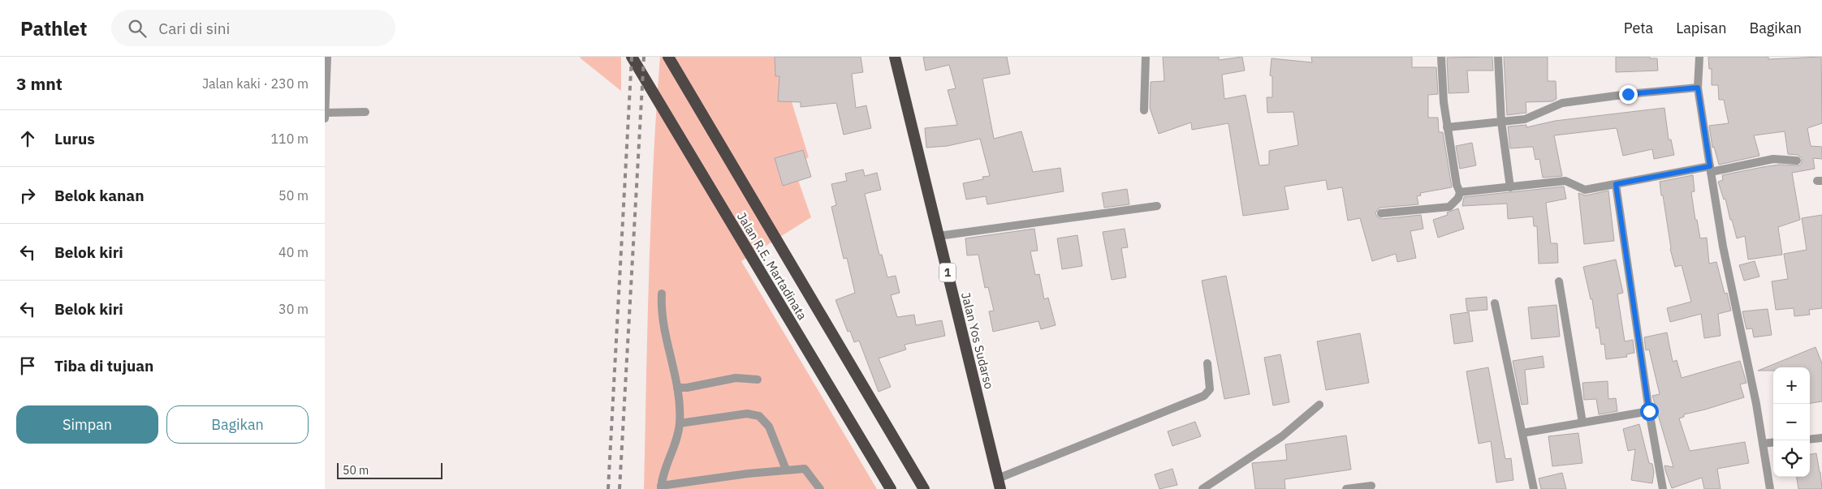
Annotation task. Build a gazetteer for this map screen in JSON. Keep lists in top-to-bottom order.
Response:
{
  "streets": {
    "highway": ["Jalan R.E. Martadinata", "1", "Jalan Yos Sudarso"]
  },
  "scale_bar": "50 m",
  "page": {
    "header": "Pathlet",
    "search": "Cari di sini",
    "nav": ["Peta", "Lapisan", "Bagikan"],
    "heading": ["3 mnt", "Jalan kaki · 230 m"],
    "list": [
      ["Lurus", "110 m"],
      ["Belok kanan", "50 m"],
      ["Belok kiri", "40 m"],
      ["Belok kiri", "30 m"],
      "Tiba di tujuan"
    ],
    "map_buttons": ["+", "−"],
    "buttons": ["Simpan", "Bagikan"],
    "scale": "50 m"
  }
}
